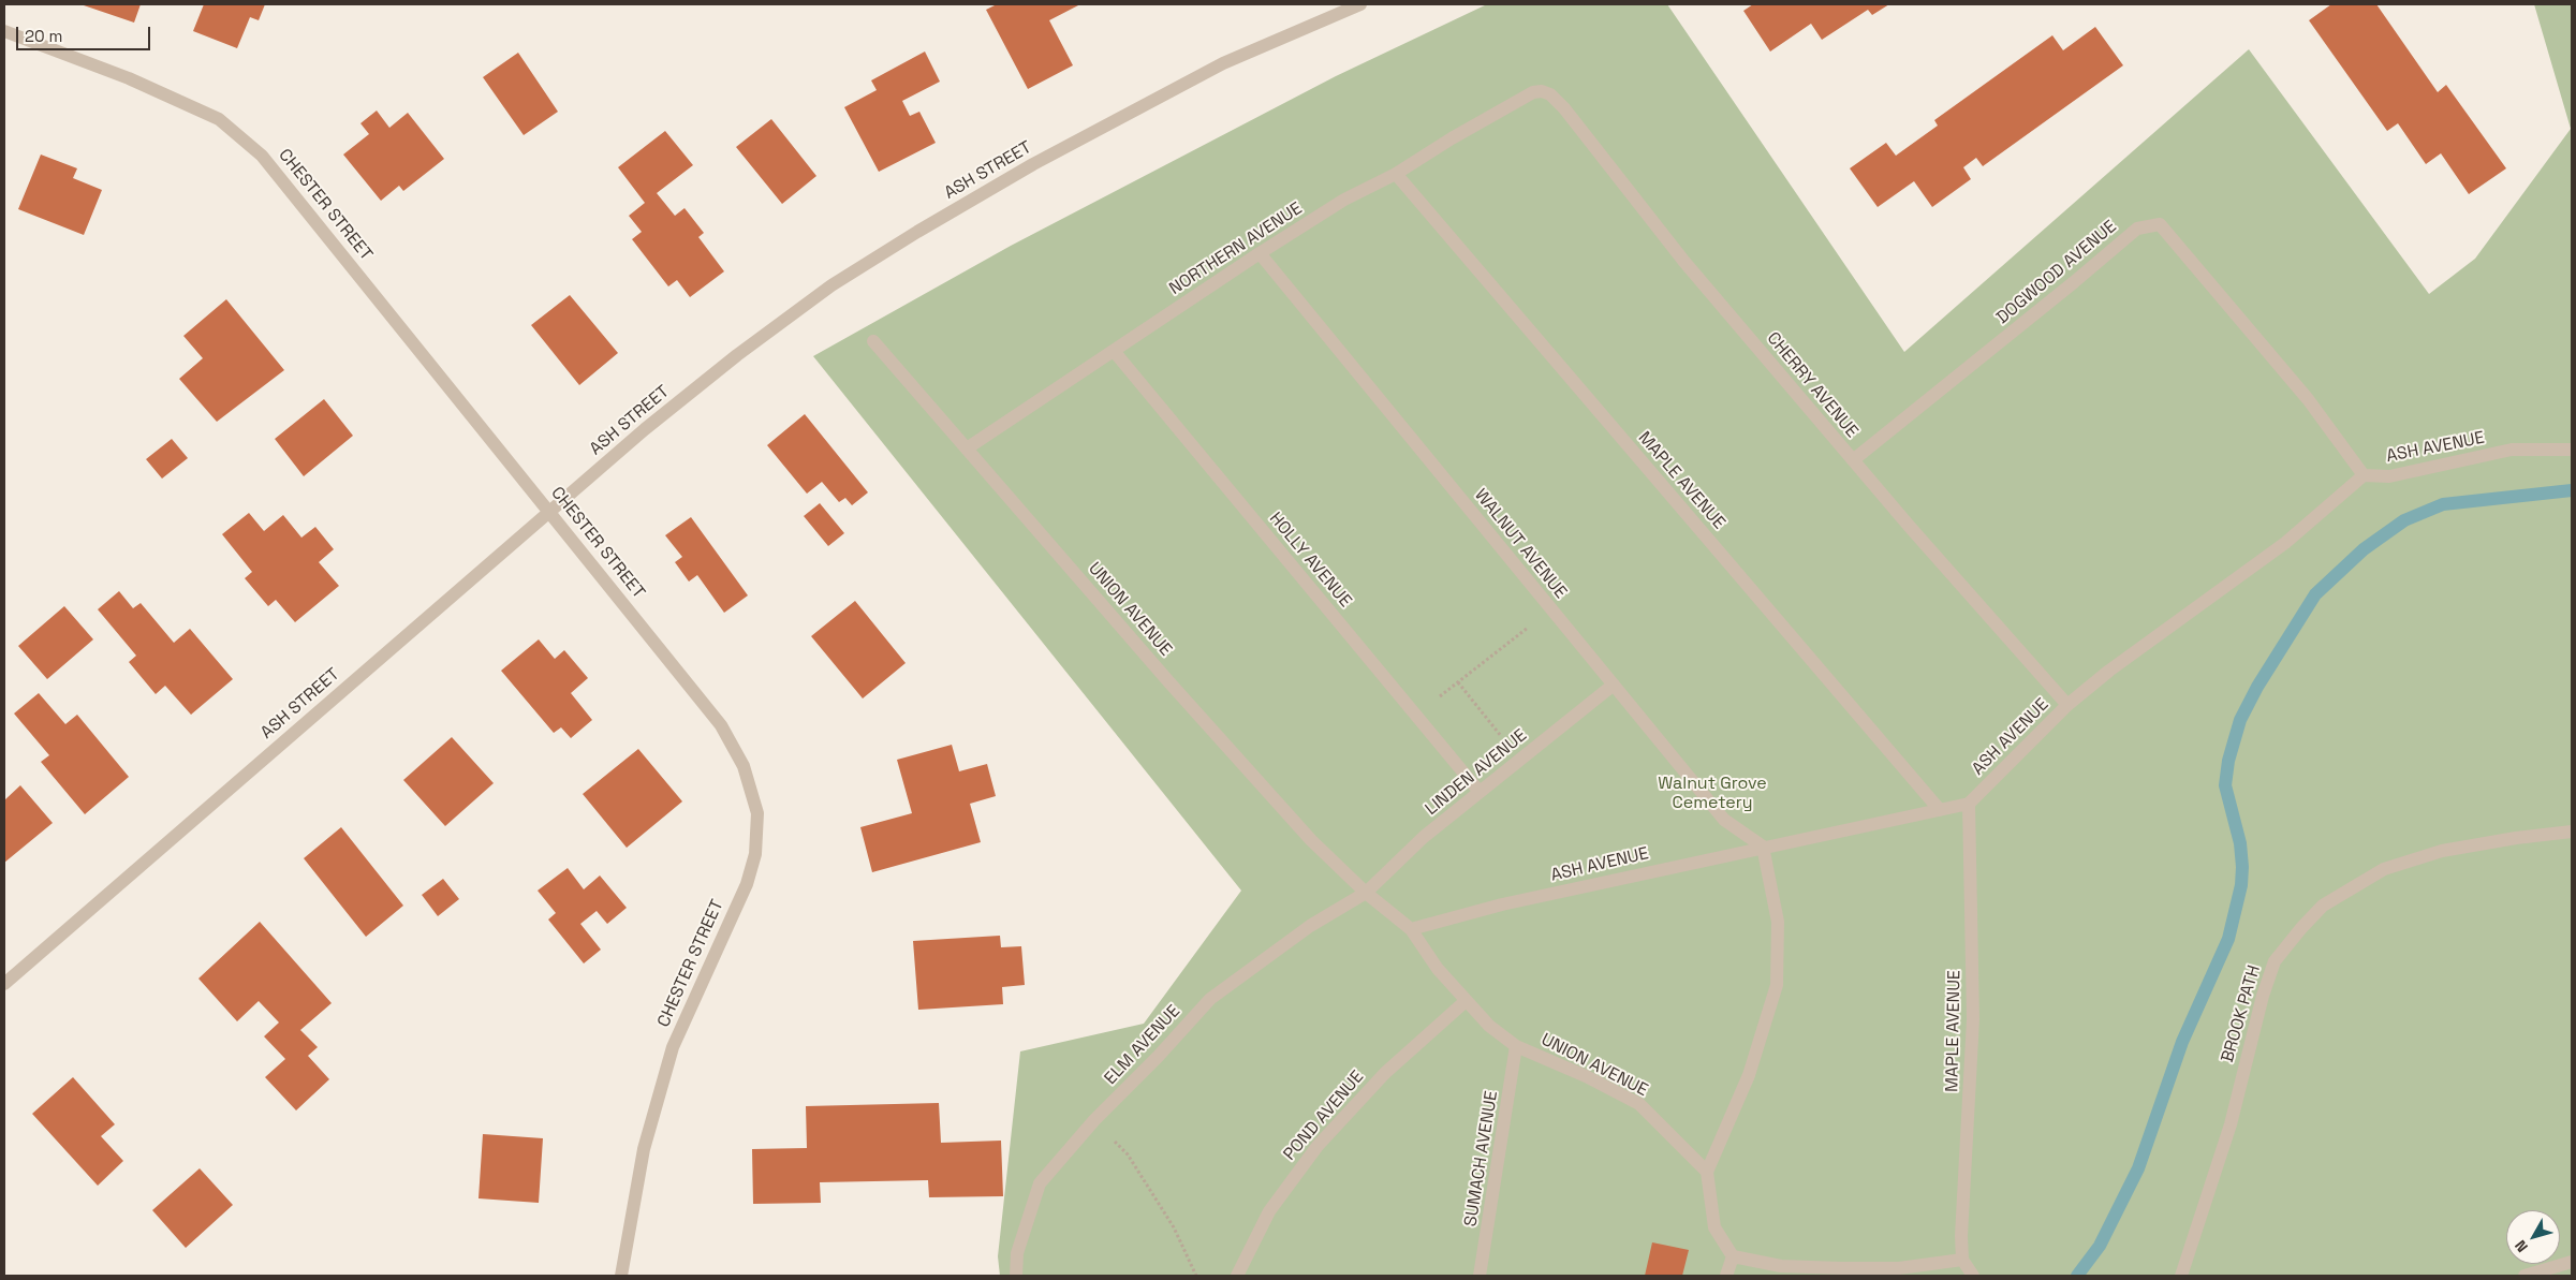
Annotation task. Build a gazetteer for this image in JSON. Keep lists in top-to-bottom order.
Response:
{
  "streets": {
    "street": [
      "ASH STREET",
      "CHESTER STREET",
      "NORTHERN AVENUE",
      "DOGWOOD AVENUE",
      "CHERRY AVENUE",
      "ASH AVENUE",
      "MAPLE AVENUE",
      "WALNUT AVENUE",
      "HOLLY AVENUE",
      "UNION AVENUE",
      "LINDEN AVENUE",
      "BROOK PATH",
      "ELM AVENUE",
      "POND AVENUE",
      "SUMACH AVENUE"
    ]
  },
  "crossings": [
    ["ASH STREET", "CHESTER STREET"],
    ["NORTHERN AVENUE", "CHERRY AVENUE"],
    ["NORTHERN AVENUE", "MAPLE AVENUE"],
    ["NORTHERN AVENUE", "WALNUT AVENUE"],
    ["NORTHERN AVENUE", "HOLLY AVENUE"],
    ["NORTHERN AVENUE", "UNION AVENUE"],
    ["DOGWOOD AVENUE", "CHERRY AVENUE"],
    ["DOGWOOD AVENUE", "ASH AVENUE"],
    ["CHERRY AVENUE", "ASH AVENUE"],
    ["ASH AVENUE", "MAPLE AVENUE"],
    ["ASH AVENUE", "WALNUT AVENUE"],
    ["ASH AVENUE", "UNION AVENUE"],
    ["WALNUT AVENUE", "LINDEN AVENUE"],
    ["HOLLY AVENUE", "LINDEN AVENUE"],
    ["UNION AVENUE", "LINDEN AVENUE"],
    ["UNION AVENUE", "ELM AVENUE"],
    ["UNION AVENUE", "POND AVENUE"],
    ["UNION AVENUE", "SUMACH AVENUE"],
    ["LINDEN AVENUE", "ELM AVENUE"]
  ],
  "parks": ["Walnut Grove Cemetery"],
  "scale_bar": "20 m",
  "north": "bottom left"
}
